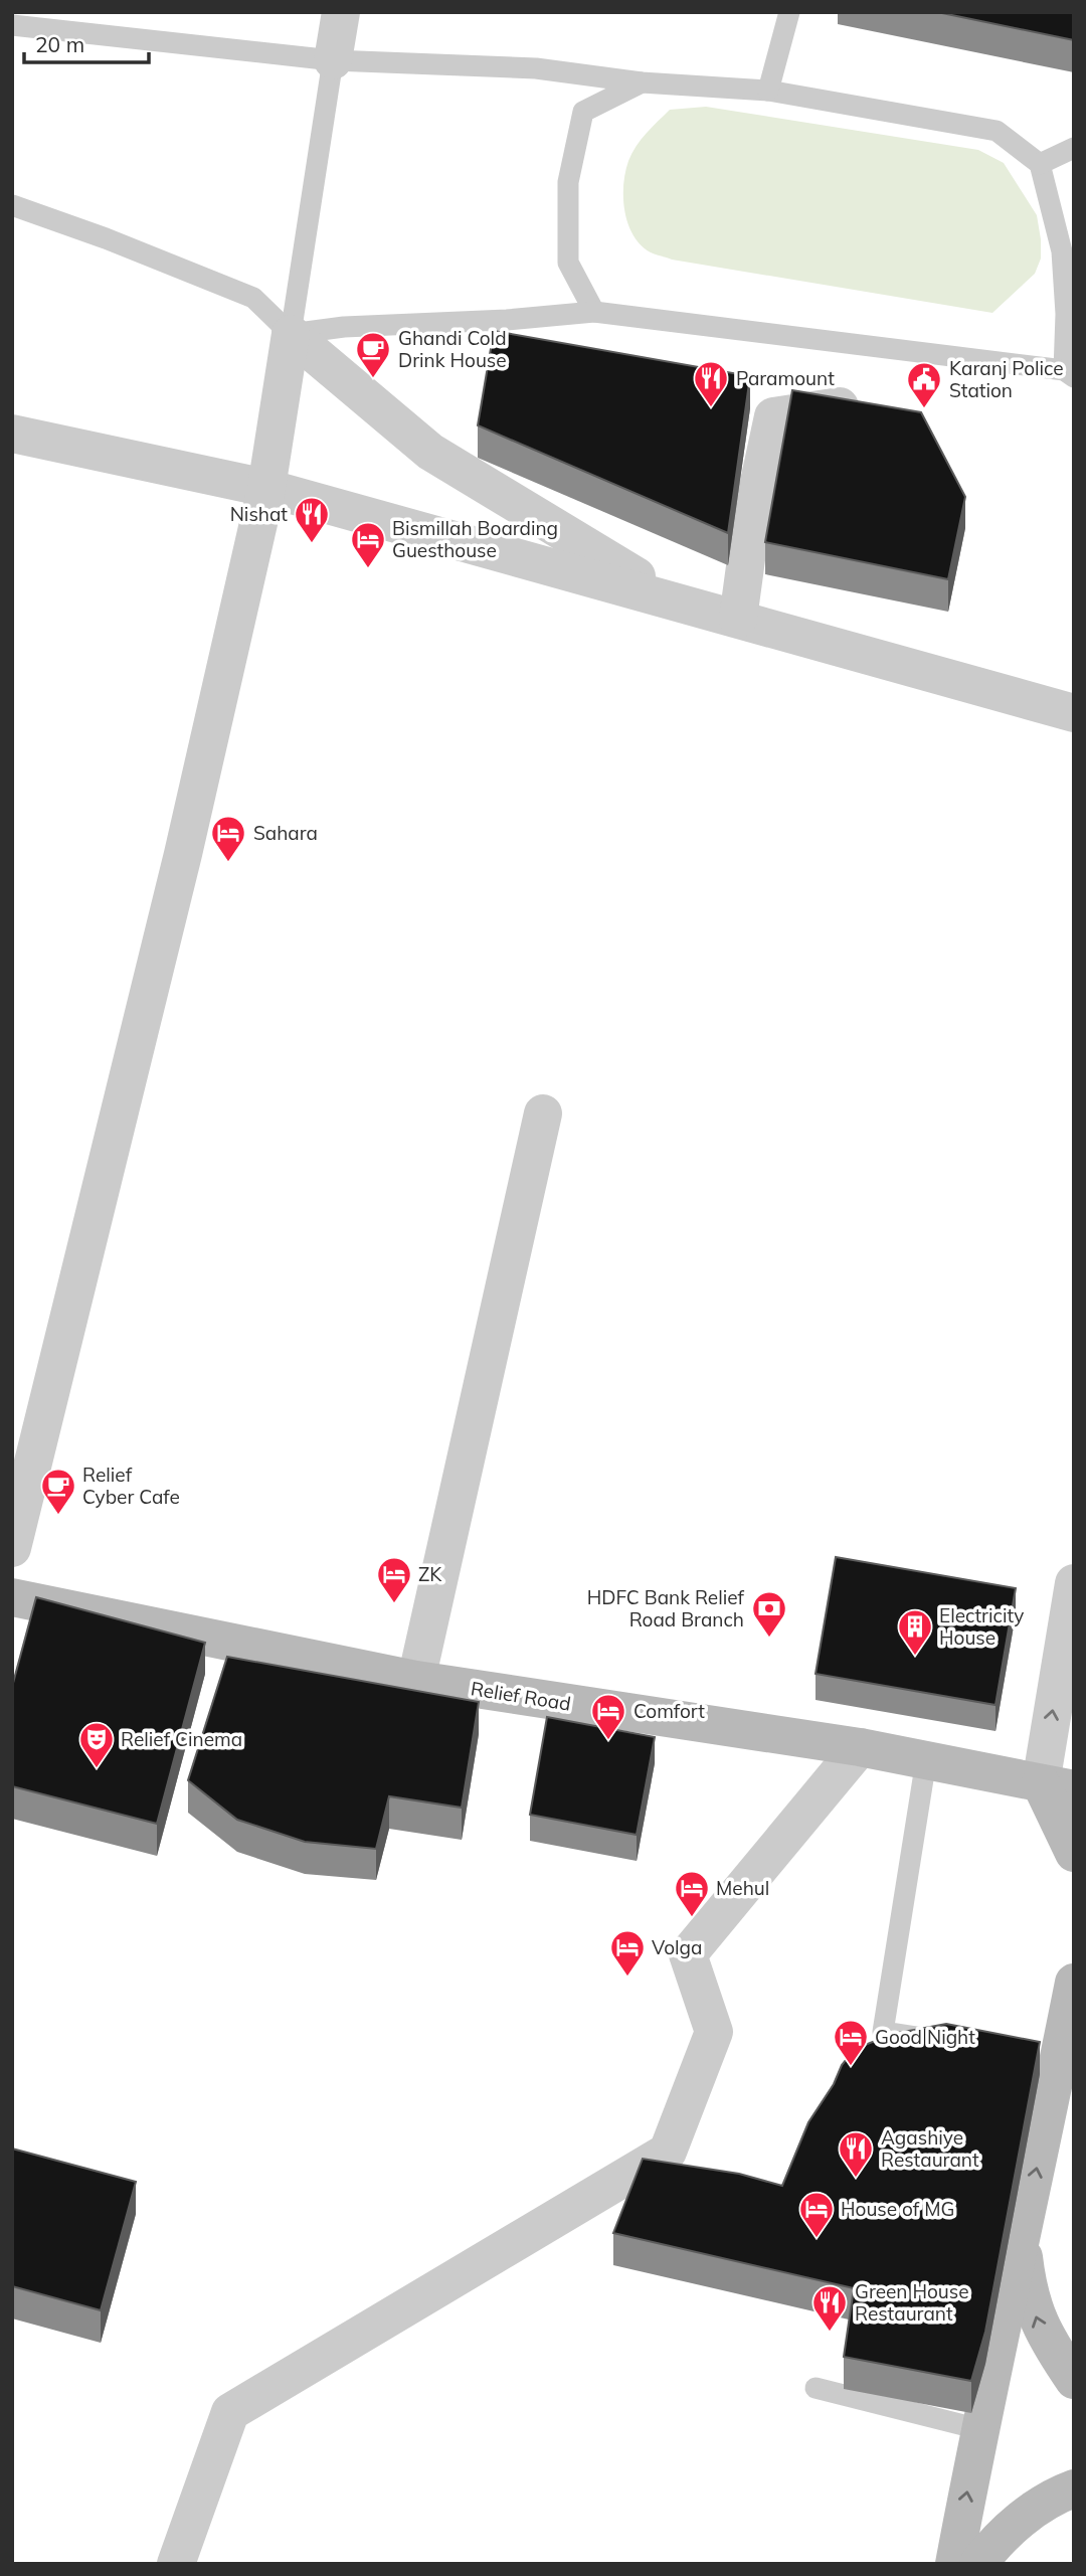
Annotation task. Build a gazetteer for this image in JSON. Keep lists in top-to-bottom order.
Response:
{
  "streets": {
    "main road": ["Relief Road"]
  },
  "places": {
    "cafe": ["Ghandi Cold Drink House", "Relief Cyber Cafe"],
    "restaurant": [
      "Paramount",
      "Nishat",
      "Agashiye Restaurant",
      "Green House Restaurant"
    ],
    "public building": ["Karanj Police Station"],
    "hotel": [
      "Bismillah Boarding Guesthouse",
      "Sahara",
      "ZK",
      "Comfort",
      "Mehul",
      "Volga",
      "Good Night",
      "House of MG"
    ],
    "bank": ["HDFC Bank Relief Road Branch"],
    "building": ["Electricity House"],
    "theatre": ["Relief Cinema"]
  },
  "scale_bar": "20 m"
}
